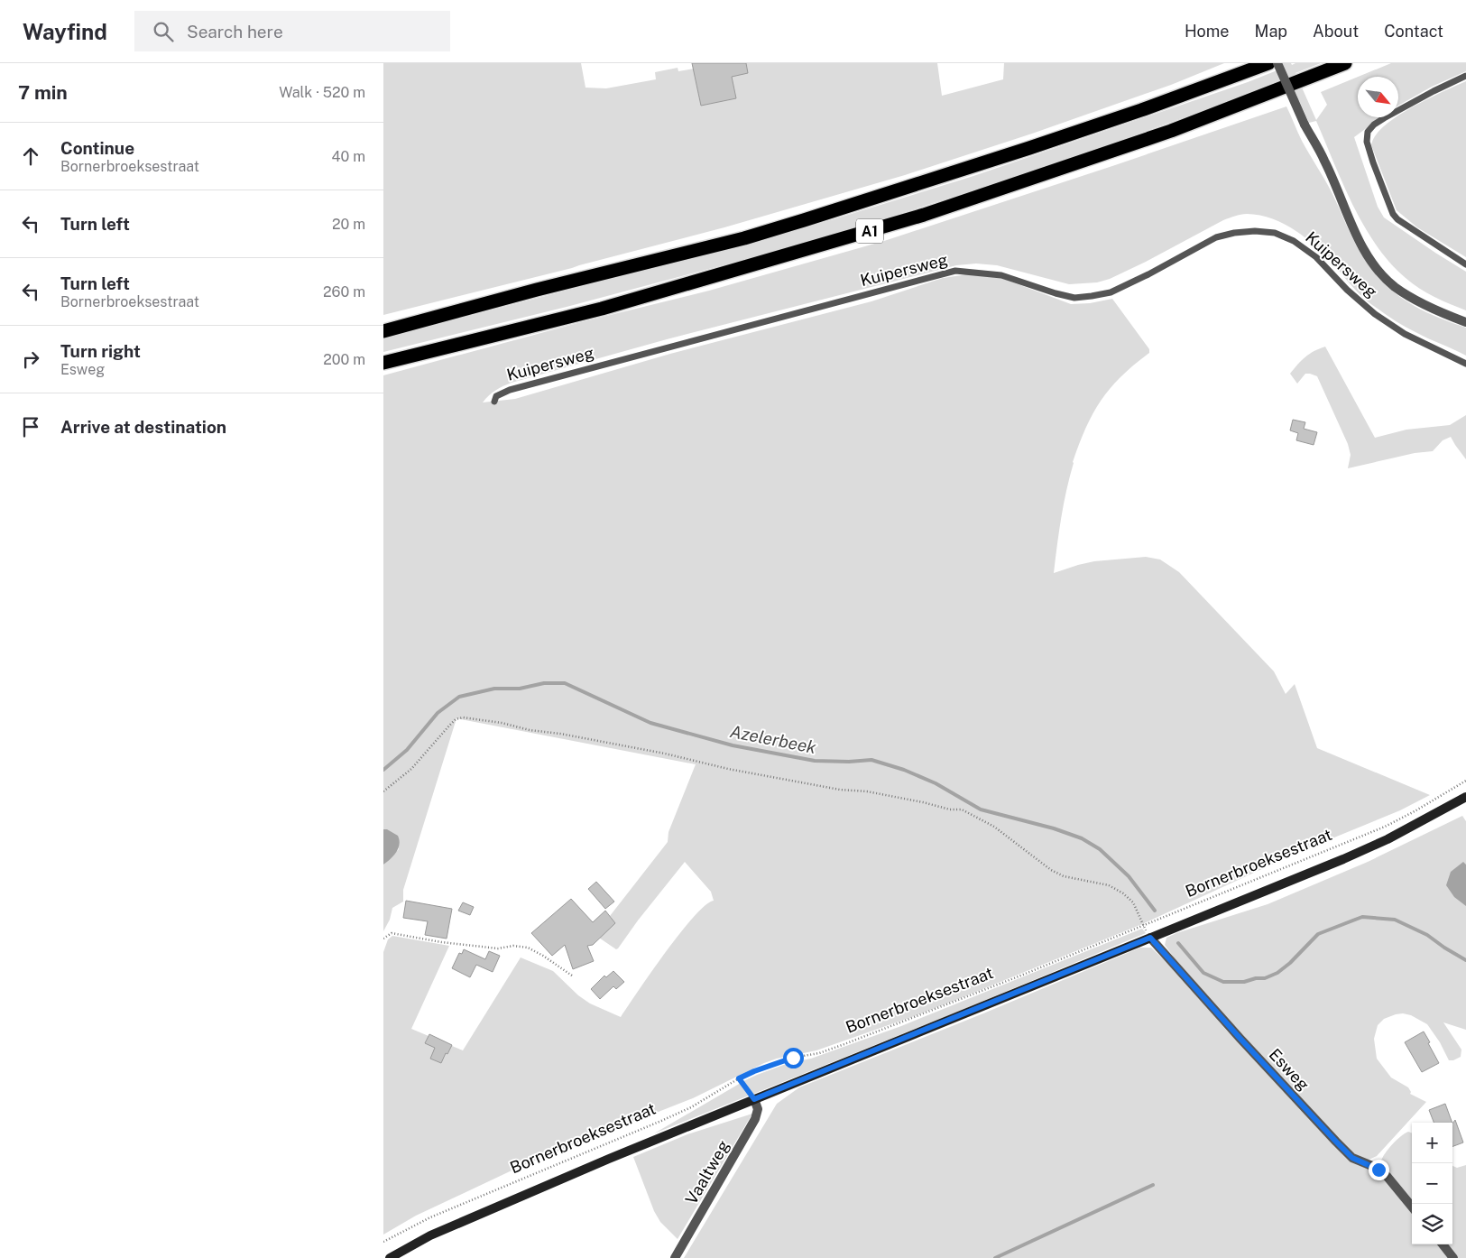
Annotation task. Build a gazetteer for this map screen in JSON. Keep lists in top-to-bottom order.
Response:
{
  "streets": {
    "highway": ["A1"],
    "main road": ["Bornerbroeksestraat"],
    "street": ["Kuipersweg", "Esweg", "Vaaltweg"]
  },
  "crossings": [
    ["Bornerbroeksestraat", "Esweg"],
    ["Bornerbroeksestraat", "Vaaltweg"]
  ],
  "water": ["Azelerbeek"],
  "north": "bottom right",
  "page": {
    "header": "Wayfind",
    "search": "Search here",
    "nav": [
      "Home",
      "Map",
      "About",
      "Contact"
    ],
    "heading": ["7 min", "Walk · 520 m"],
    "list": [
      ["Continue", "Bornerbroeksestraat", "40 m"],
      ["Turn left", "20 m"],
      ["Turn left", "Bornerbroeksestraat", "260 m"],
      ["Turn right", "Esweg", "200 m"],
      "Arrive at destination"
    ],
    "map_buttons": ["+", "−"]
  }
}
